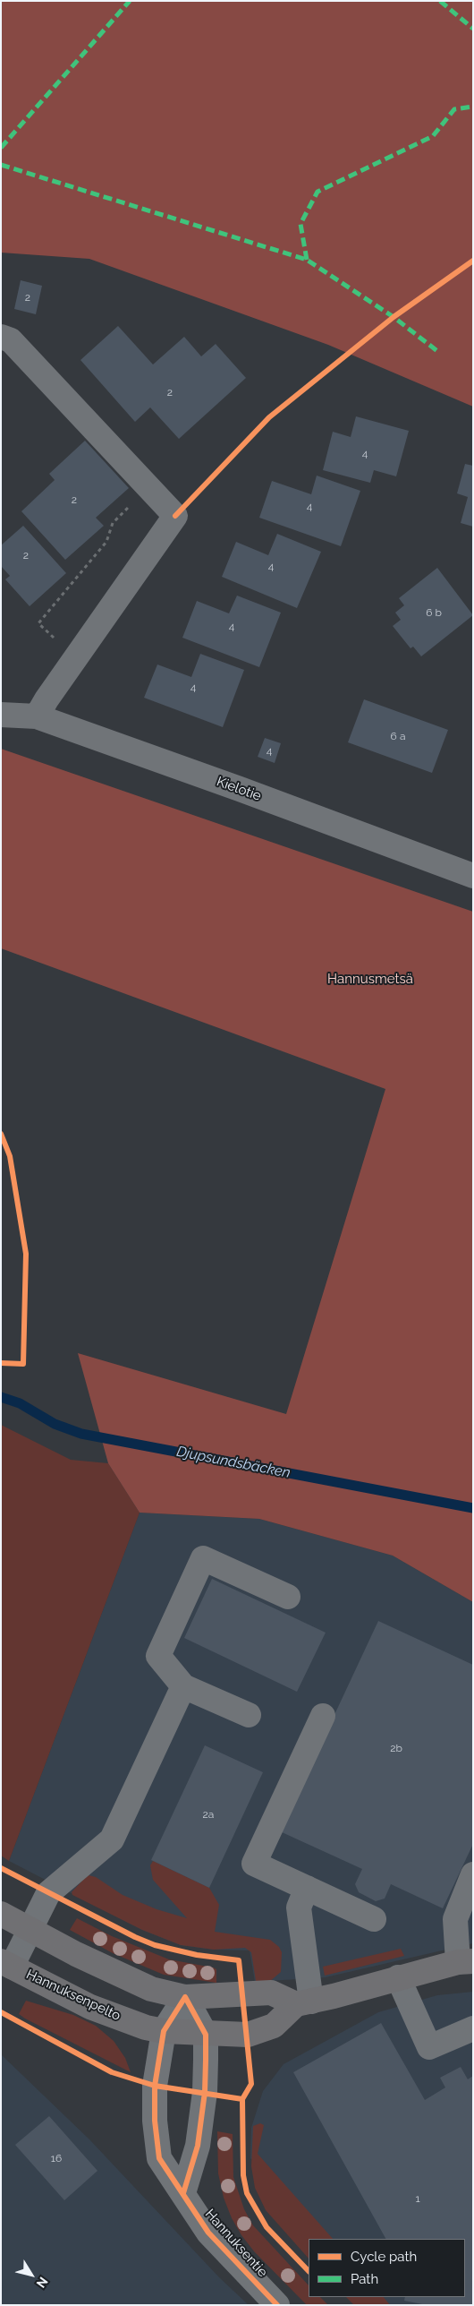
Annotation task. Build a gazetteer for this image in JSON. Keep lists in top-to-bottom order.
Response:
{
  "streets": {
    "main road": ["Hannuksenpelto"],
    "street": ["Kielotie", "Hannuksentie"]
  },
  "crossings": [
    ["Hannuksenpelto", "Hannuksentie"]
  ],
  "water": ["Djupsundsbäcken"],
  "parks": ["Hannusmetsä"],
  "house_numbers": [
    "2",
    "2",
    "4",
    "2",
    "4",
    "2",
    "4",
    "6 b",
    "4",
    "4",
    "6 a",
    "4",
    "2b",
    "2a",
    "16",
    "1"
  ],
  "legend": ["Cycle path", "Path"],
  "north": "bottom right"
}
